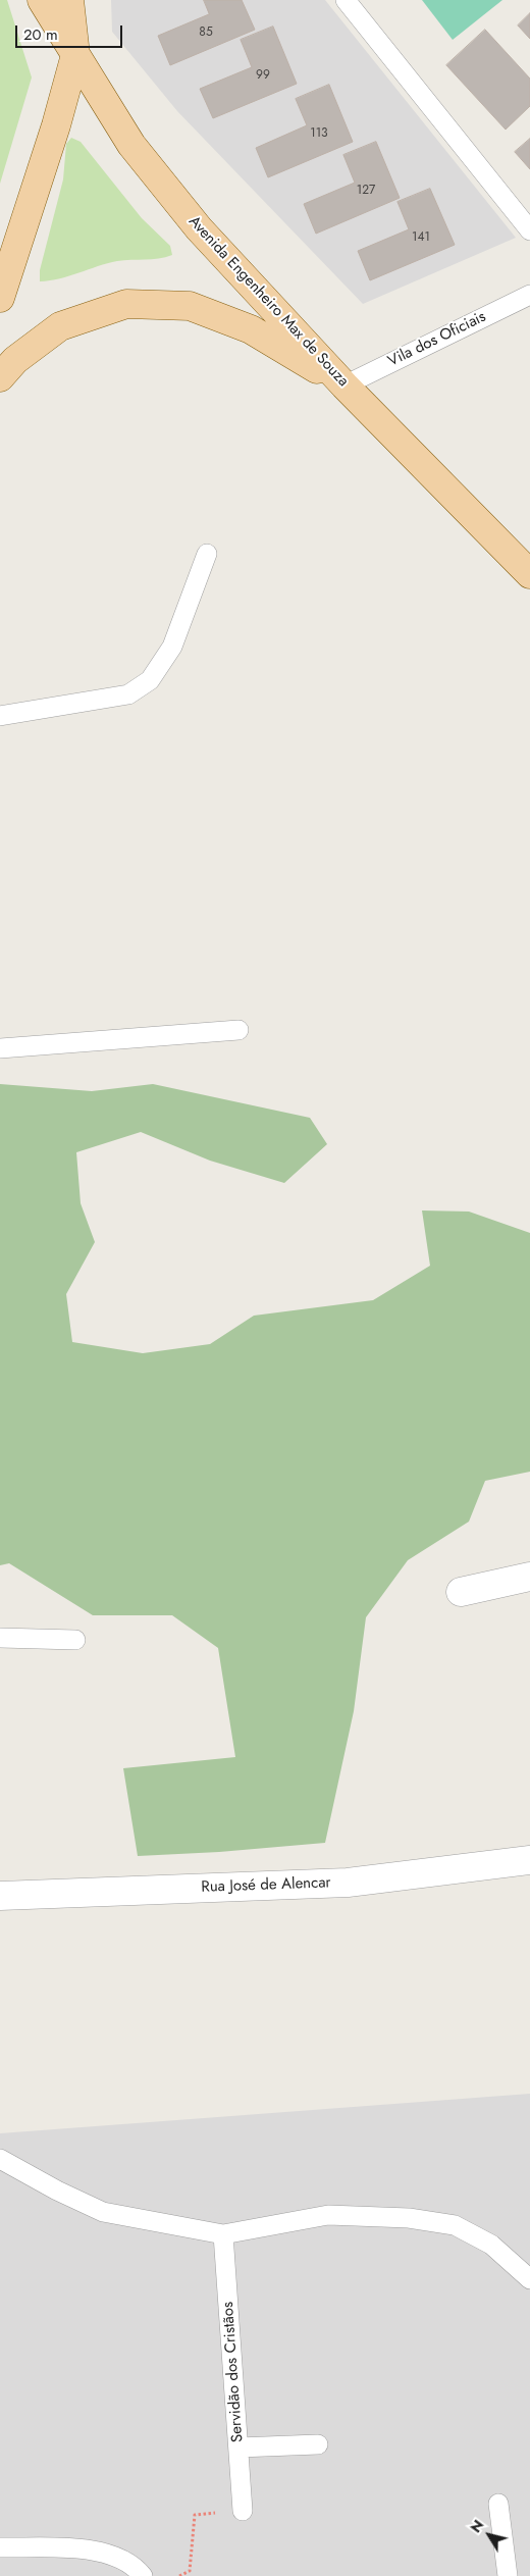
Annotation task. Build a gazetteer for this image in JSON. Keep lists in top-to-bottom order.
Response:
{
  "streets": {
    "main road": ["Avenida Engenheiro Max de Souza"],
    "street": ["Rua José de Alencar"],
    "lane": ["Vila dos Oficiais", "Servidão dos Cristãos"]
  },
  "crossings": [
    ["Avenida Engenheiro Max de Souza", "Vila dos Oficiais"]
  ],
  "house_numbers": [
    "85",
    "99",
    "113",
    "127",
    "141"
  ],
  "scale_bar": "20 m",
  "north": "top left"
}
